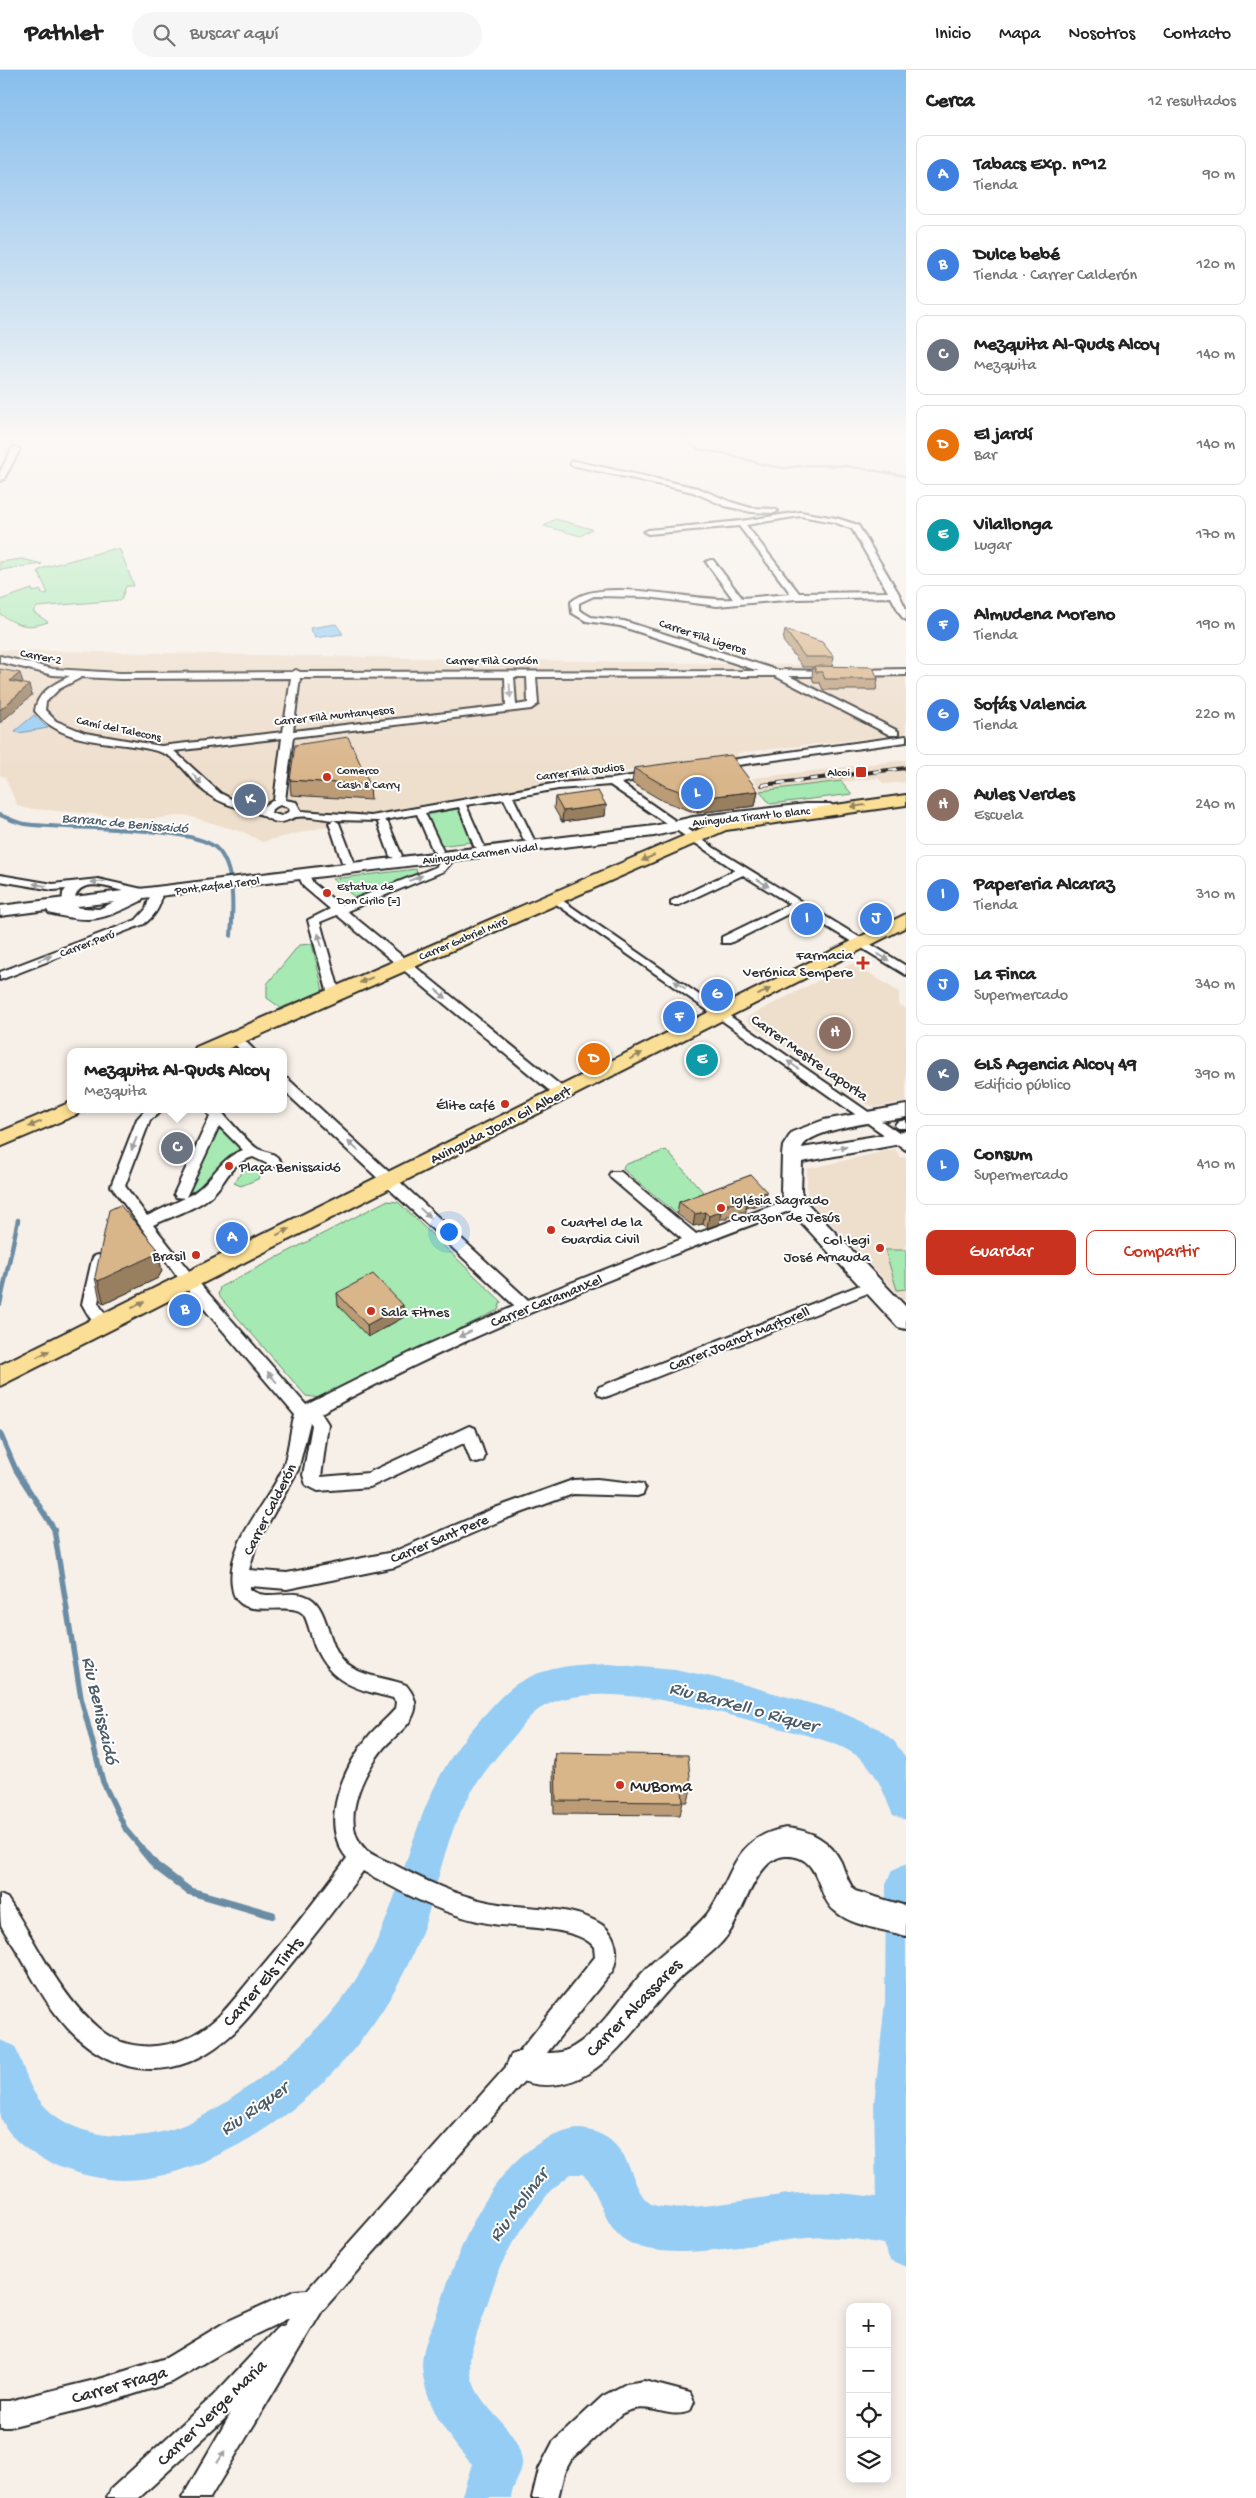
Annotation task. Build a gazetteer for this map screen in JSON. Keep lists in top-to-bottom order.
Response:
{
  "streets": {
    "main road": ["Avinguda Tirant lo Blanc", "Carrer Gabriel Miró", "Avinguda Joan Gil Albert"],
    "street": [
      "Carrer Filà Ligeros",
      "Carrer-2",
      "Carrer Filà Cordón",
      "Carrer Filà Muntanyesos",
      "Camí del Talecons",
      "Carrer Filà Judios",
      "Avinguda Carmen Vidal",
      "Pont Rafael Terol",
      "Carrer Perú",
      "Carrer Mestre Laporta",
      "Carrer Caramanxel",
      "Carrer Joanot Martorell",
      "Carrer Calderón",
      "Carrer Sant Pere",
      "Carrer Els Tints",
      "Carrer Alcassares",
      "Carrer Fraga",
      "Carrer Verge Maria"
    ]
  },
  "crossings": [
    ["Carrer Filà Ligeros", "Carrer Filà Cordón"],
    ["Carrer-2", "Carrer Filà Cordón"],
    ["Carrer-2", "Camí del Talecons"],
    ["Carrer Filà Cordón", "Carrer Filà Muntanyesos"],
    ["Carrer Filà Cordón", "Camí del Talecons"],
    ["Carrer Filà Muntanyesos", "Camí del Talecons"],
    ["Camí del Talecons", "Carrer Filà Judios"],
    ["Avinguda Tirant lo Blanc", "Avinguda Carmen Vidal"],
    ["Avinguda Tirant lo Blanc", "Carrer Gabriel Miró"],
    ["Avinguda Carmen Vidal", "Pont Rafael Terol"],
    ["Pont Rafael Terol", "Carrer Perú"],
    ["Carrer Gabriel Miró", "Carrer Mestre Laporta"],
    ["Carrer Mestre Laporta", "Avinguda Joan Gil Albert"],
    ["Carrer Caramanxel", "Carrer Calderón"],
    ["Carrer Calderón", "Carrer Sant Pere"]
  ],
  "one_way": [
    "Carrer Gabriel Miró",
    "Carrer Perú",
    "Avinguda Joan Gil Albert",
    "Carrer Caramanxel"
  ],
  "water": [
    "Barranc de Benissaidó",
    "Riu Barxell o Riquer",
    "Riu Benissaidó",
    "Riu Riquer",
    "Riu Molinar"
  ],
  "places": {
    "transit": ["Alcoi"],
    "other": [
      "Comerco Cash & Carry",
      "Estatua de Don Cirilo [=]",
      "Élite café",
      "Plaça Benissaidó",
      "Iglésia Sagrado Corazon de Jesús",
      "Cuartel de la Guardia Civil",
      "Col·legi José Arnauda",
      "Brasil",
      "Sala Fitnes",
      "MuBoma"
    ],
    "health": ["Farmacia Verónica Sempere"]
  },
  "page": {
    "header": "Pathlet",
    "search": "Buscar aquí",
    "nav": [
      "Inicio",
      "Mapa",
      "Nosotros",
      "Contacto"
    ],
    "heading": ["Cerca", "12 resultados"],
    "list": [
      {
        "mark": "A",
        "name": "Tabacs Exp. n°12",
        "note": "Tienda",
        "value": "90 m"
      },
      {
        "mark": "B",
        "name": "Dulce bebé",
        "note": "Tienda · Carrer Calderón",
        "value": "120 m"
      },
      {
        "mark": "C",
        "name": "Mezquita Al-Quds Alcoy",
        "note": "Mezquita",
        "value": "140 m"
      },
      {
        "mark": "D",
        "name": "El jardí",
        "note": "Bar",
        "value": "140 m"
      },
      {
        "mark": "E",
        "name": "Vilallonga",
        "note": "Lugar",
        "value": "170 m"
      },
      {
        "mark": "F",
        "name": "Almudena Moreno",
        "note": "Tienda",
        "value": "190 m"
      },
      {
        "mark": "G",
        "name": "Sofás Valencia",
        "note": "Tienda",
        "value": "220 m"
      },
      {
        "mark": "H",
        "name": "Aules Verdes",
        "note": "Escuela",
        "value": "240 m"
      },
      {
        "mark": "I",
        "name": "Papereria Alcaraz",
        "note": "Tienda",
        "value": "310 m"
      },
      {
        "mark": "J",
        "name": "La Finca",
        "note": "Supermercado",
        "value": "340 m"
      },
      {
        "mark": "K",
        "name": "GLS Agencia Alcoy 49",
        "note": "Edificio público",
        "value": "390 m"
      },
      {
        "mark": "L",
        "name": "Consum",
        "note": "Supermercado",
        "value": "410 m"
      }
    ],
    "pins": [
      "L",
      "K",
      "I",
      "J",
      "G",
      "F",
      "H",
      "D",
      "E",
      "C",
      "A",
      "B"
    ],
    "popup": ["Mezquita Al-Quds Alcoy", "Mezquita"],
    "buttons": ["Guardar", "Compartir"],
    "map_buttons": ["+", "−"]
  }
}
